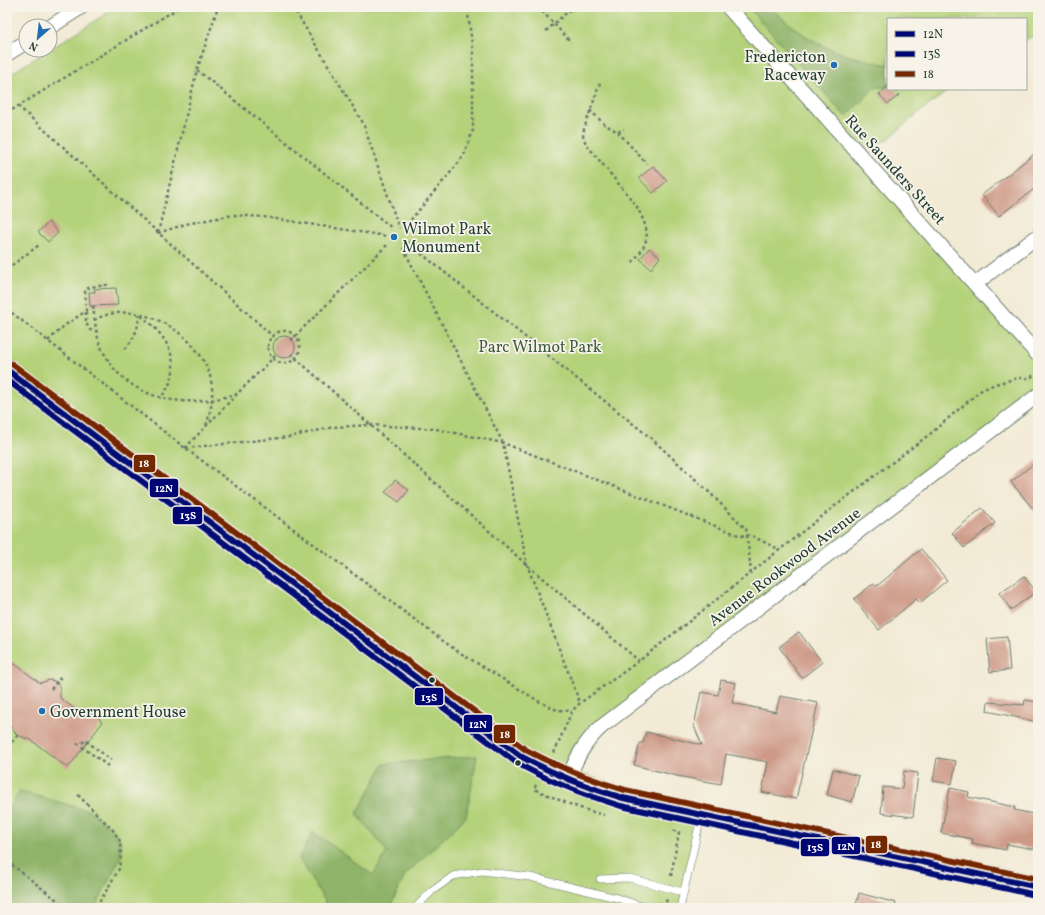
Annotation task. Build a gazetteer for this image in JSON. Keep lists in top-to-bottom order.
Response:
{
  "streets": {
    "street": ["Rue Saunders Street", "Avenue Rookwood Avenue"]
  },
  "parks": ["Parc Wilmot Park"],
  "places": ["Fredericton Raceway", "Wilmot Park Monument", "Government House"],
  "lines": ["transit line 18", "transit line 12N", "transit line 13S"],
  "legend": ["12N", "13S", "18"],
  "north": "bottom left"
}
